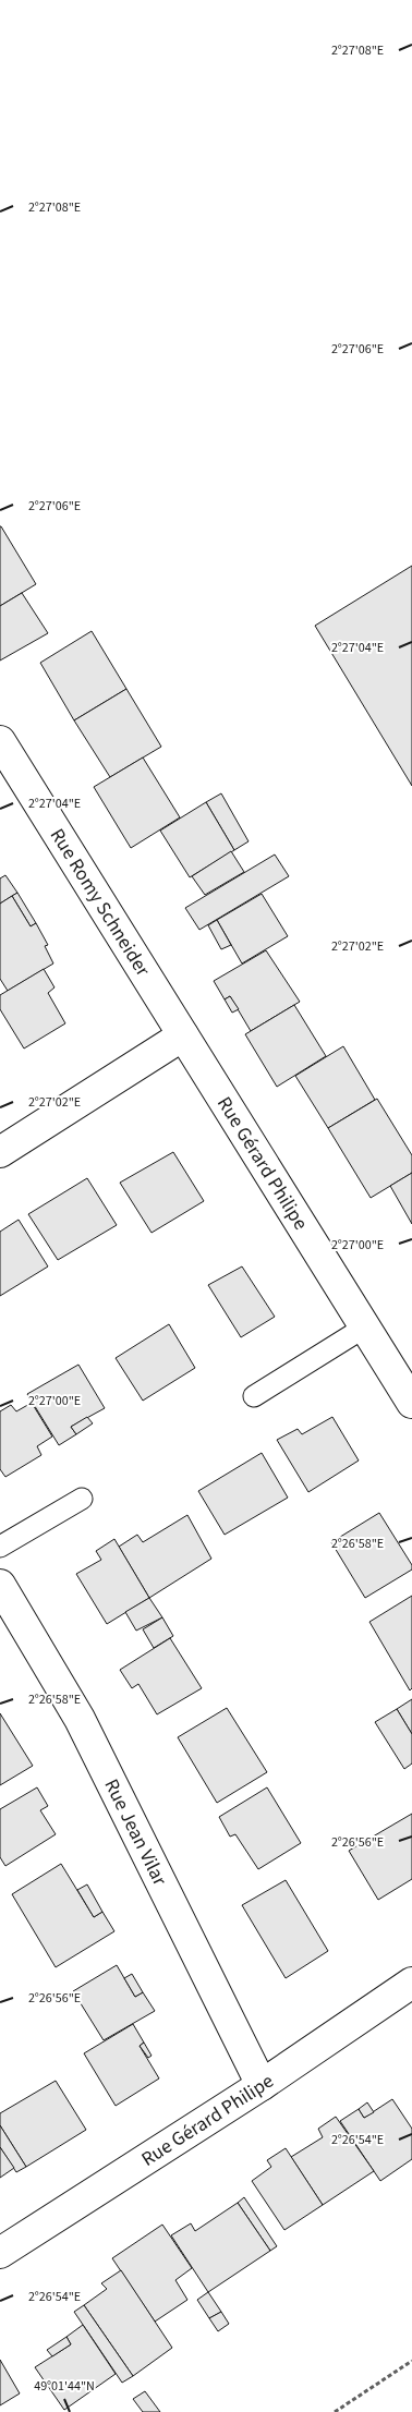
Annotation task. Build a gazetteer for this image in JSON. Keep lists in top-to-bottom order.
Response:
{
  "streets": {
    "street": ["Rue Romy Schneider", "Rue Gérard Philipe", "Rue Jean Vilar"]
  },
  "crossings": [
    ["Rue Romy Schneider", "Rue Gérard Philipe"],
    ["Rue Gérard Philipe", "Rue Jean Vilar"]
  ],
  "coordinates": [
    "2°27'08\"E",
    "2°27'06\"E",
    "2°27'04\"E",
    "2°27'02\"E",
    "2°27'00\"E",
    "2°26'58\"E",
    "2°26'56\"E",
    "2°26'54\"E",
    "49°01'44\"N"
  ]
}
